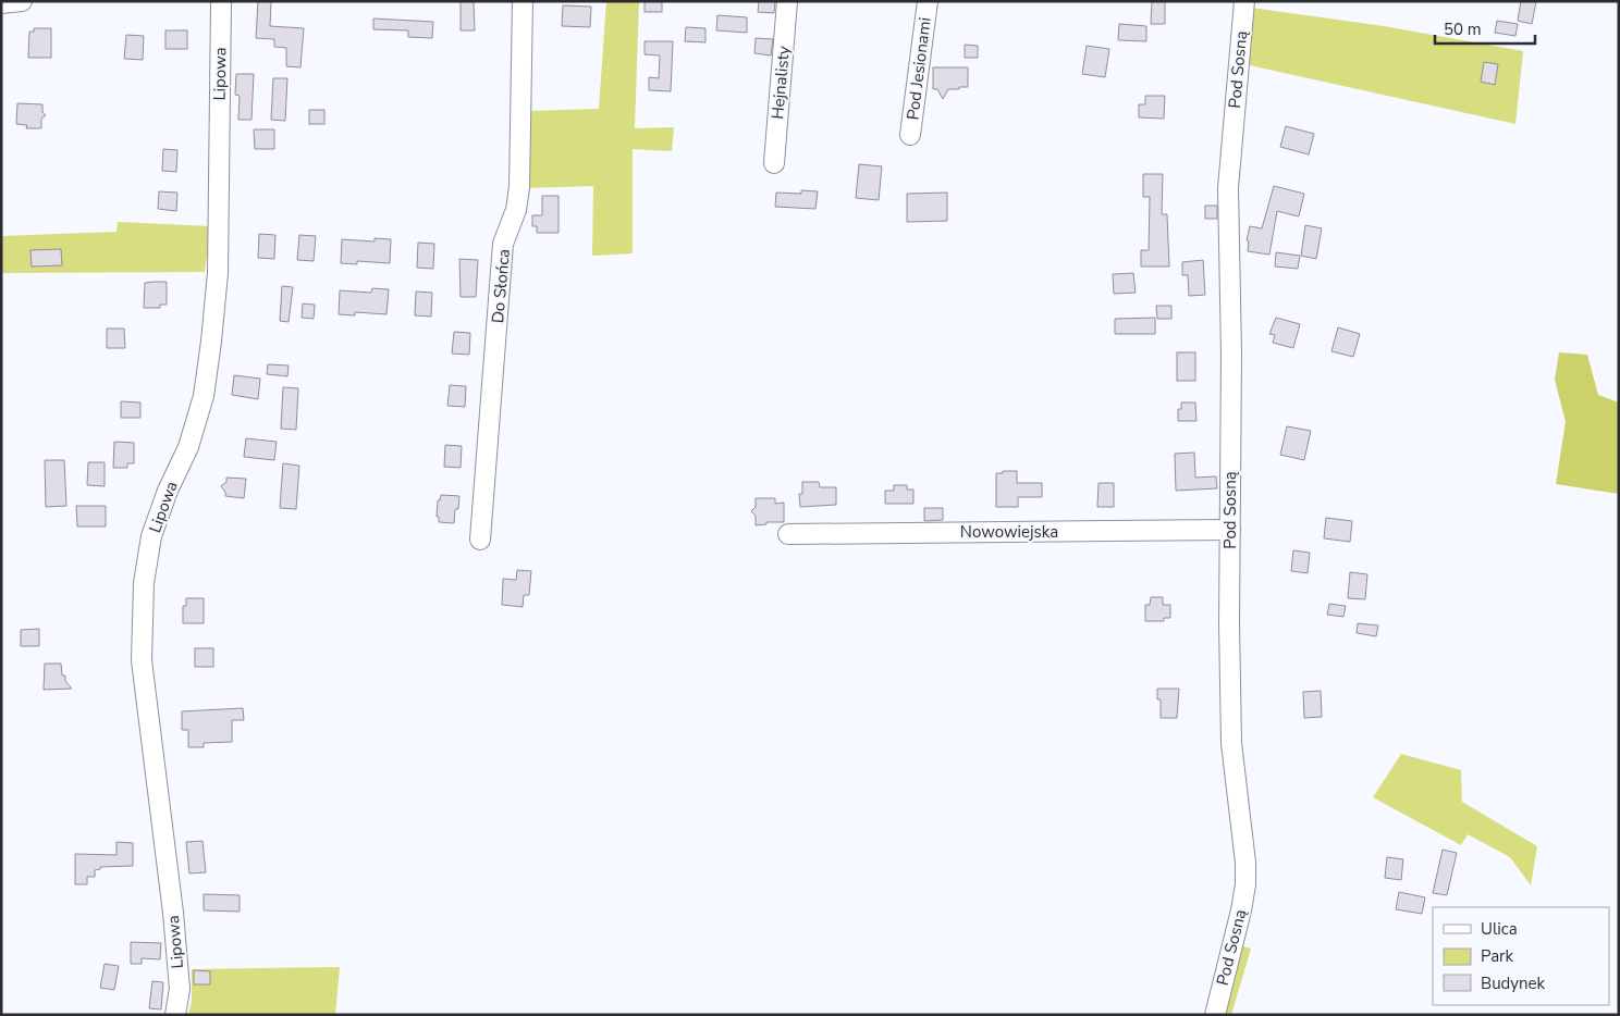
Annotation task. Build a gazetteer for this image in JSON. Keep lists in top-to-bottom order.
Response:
{
  "streets": {
    "street": [
      "Pod Jesionami",
      "Pod Sosną",
      "Lipowa",
      "Hejnalisty",
      "Do Słońca",
      "Nowowiejska"
    ]
  },
  "crossings": [
    ["Pod Sosną", "Nowowiejska"]
  ],
  "legend": ["Ulica", "Park", "Budynek"],
  "scale_bar": "50 m"
}
